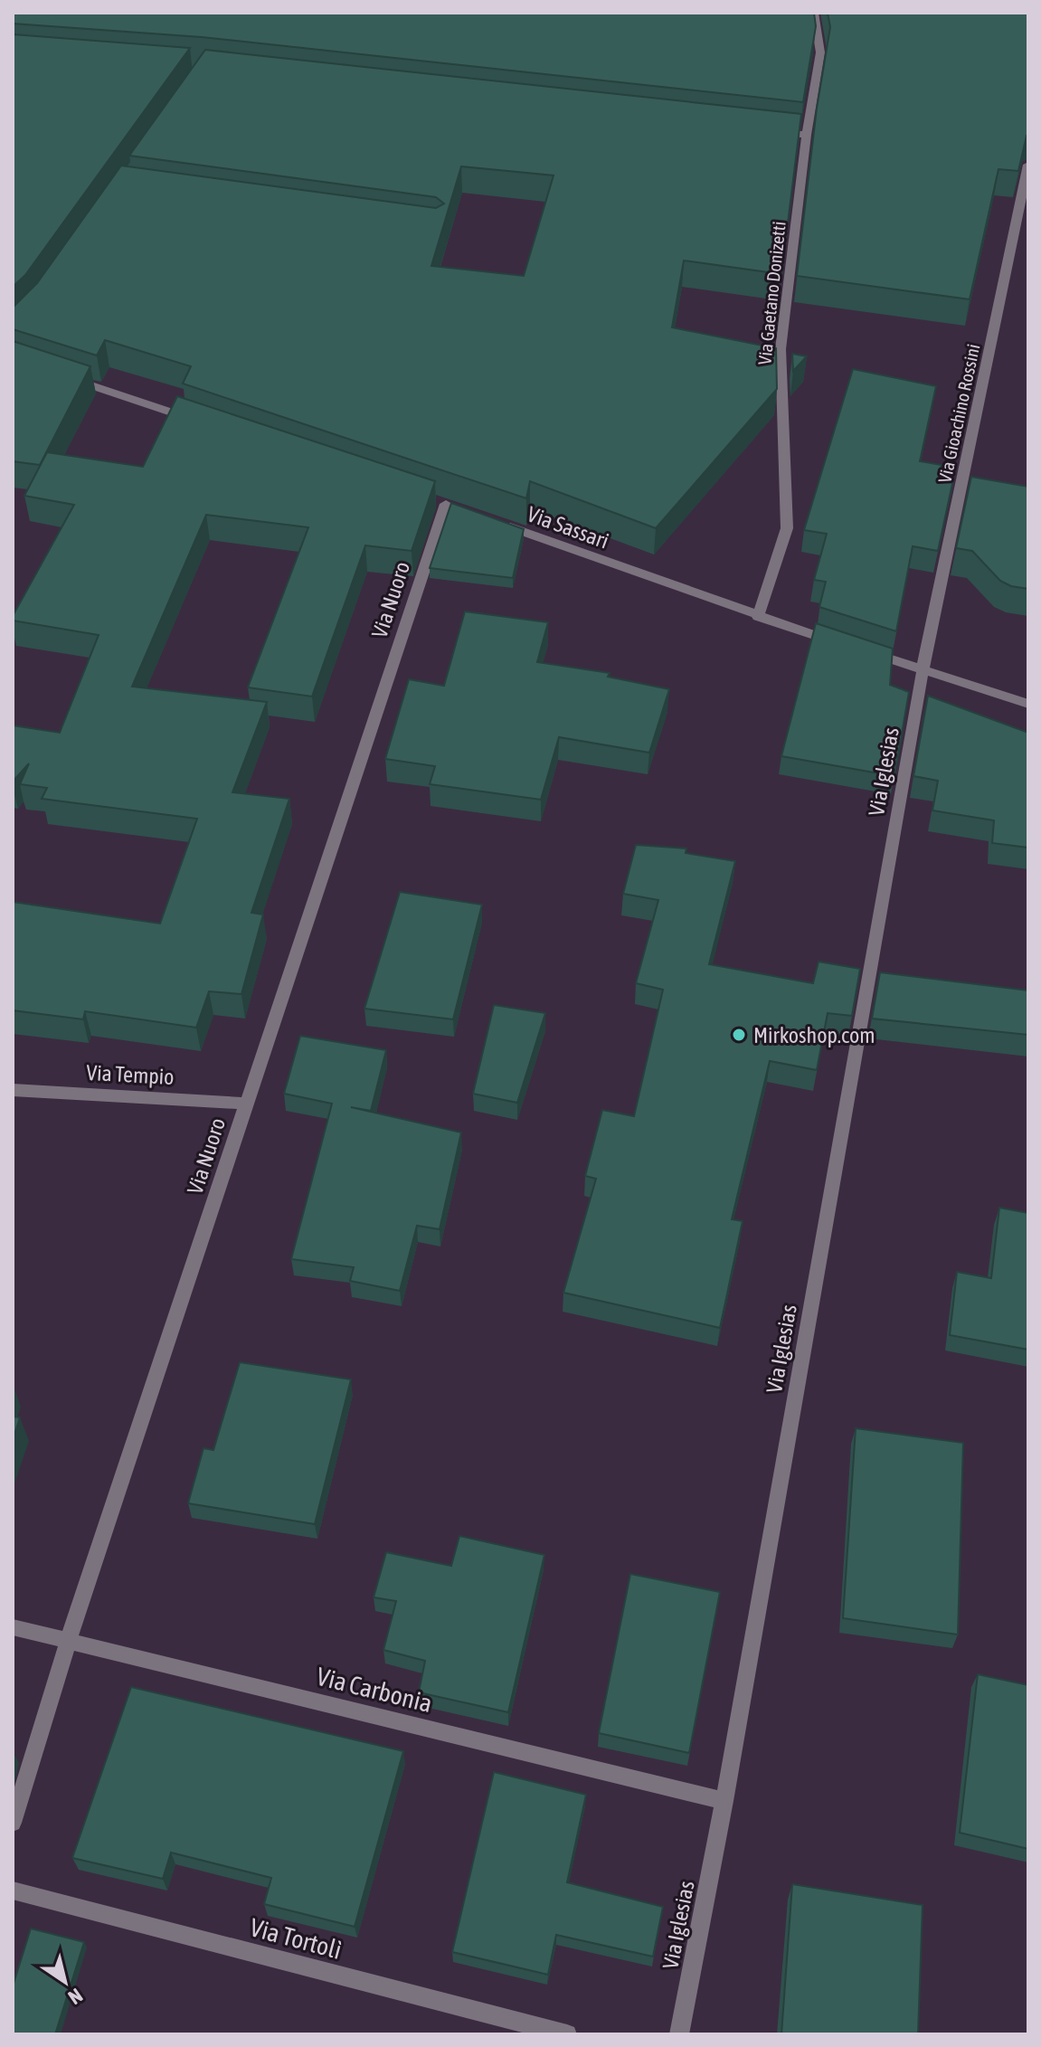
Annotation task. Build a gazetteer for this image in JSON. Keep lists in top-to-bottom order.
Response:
{
  "streets": {
    "street": [
      "Via Gaetano Donizetti",
      "Via Gioachino Rossini",
      "Via Sassari",
      "Via Nuoro",
      "Via Iglesias",
      "Via Tempio",
      "Via Carbonia",
      "Via Tortolì"
    ]
  },
  "crossings": [
    ["Via Gaetano Donizetti", "Via Sassari"],
    ["Via Gioachino Rossini", "Via Iglesias"],
    ["Via Nuoro", "Via Tempio"],
    ["Via Nuoro", "Via Carbonia"],
    ["Via Iglesias", "Via Carbonia"]
  ],
  "places": ["Mirkoshop.com"],
  "north": "bottom right"
}
